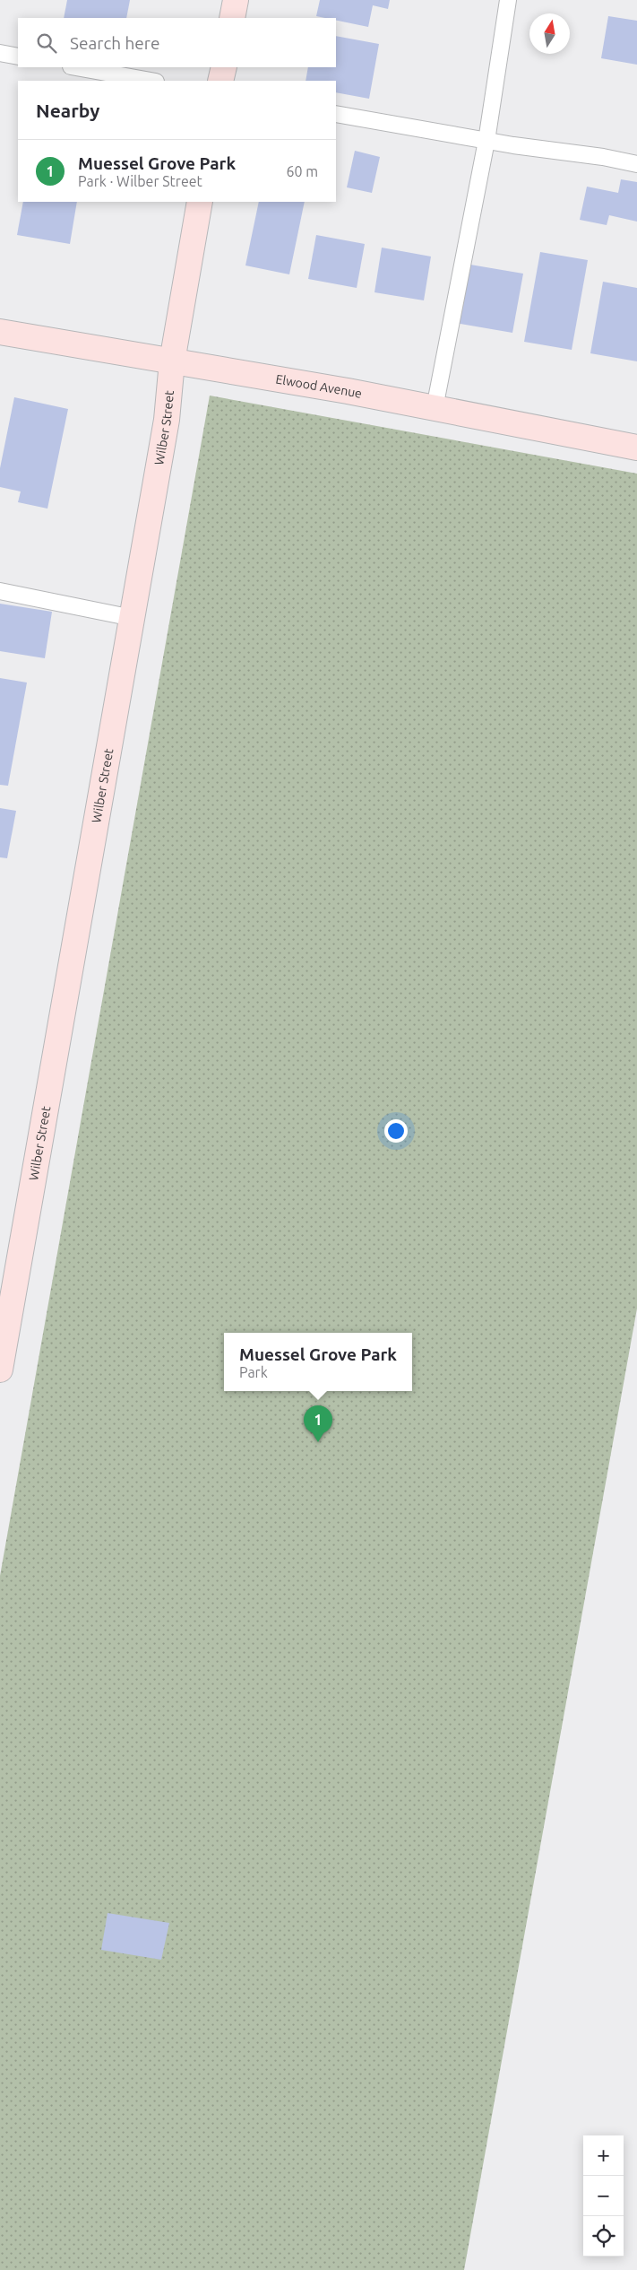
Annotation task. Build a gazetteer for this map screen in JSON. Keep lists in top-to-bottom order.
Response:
{
  "streets": {
    "street": ["Elwood Avenue", "Wilber Street"]
  },
  "crossings": [
    ["Elwood Avenue", "Wilber Street"]
  ],
  "north": "top",
  "page": {
    "search": "Search here",
    "heading": "Nearby",
    "list": [
      {
        "mark": "1",
        "name": "Muessel Grove Park",
        "note": "Park · Wilber Street",
        "value": "60 m"
      }
    ],
    "popup": ["Muessel Grove Park", "Park"],
    "pins": "1",
    "map_buttons": ["+", "−"]
  }
}
